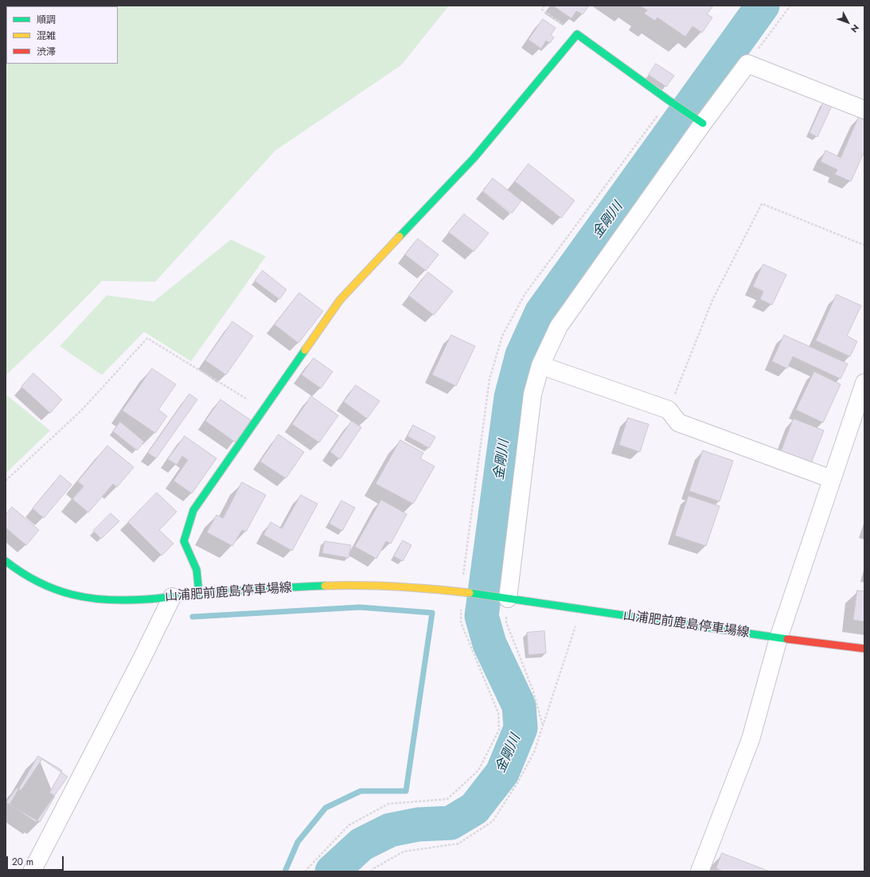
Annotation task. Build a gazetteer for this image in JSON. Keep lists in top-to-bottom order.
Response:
{
  "streets": {
    "main road": ["山浦肥前鹿島停車場線"]
  },
  "water": ["金剛川"],
  "legend": ["順調", "混雑", "渋滞"],
  "scale_bar": "20 m",
  "north": "bottom right"
}
